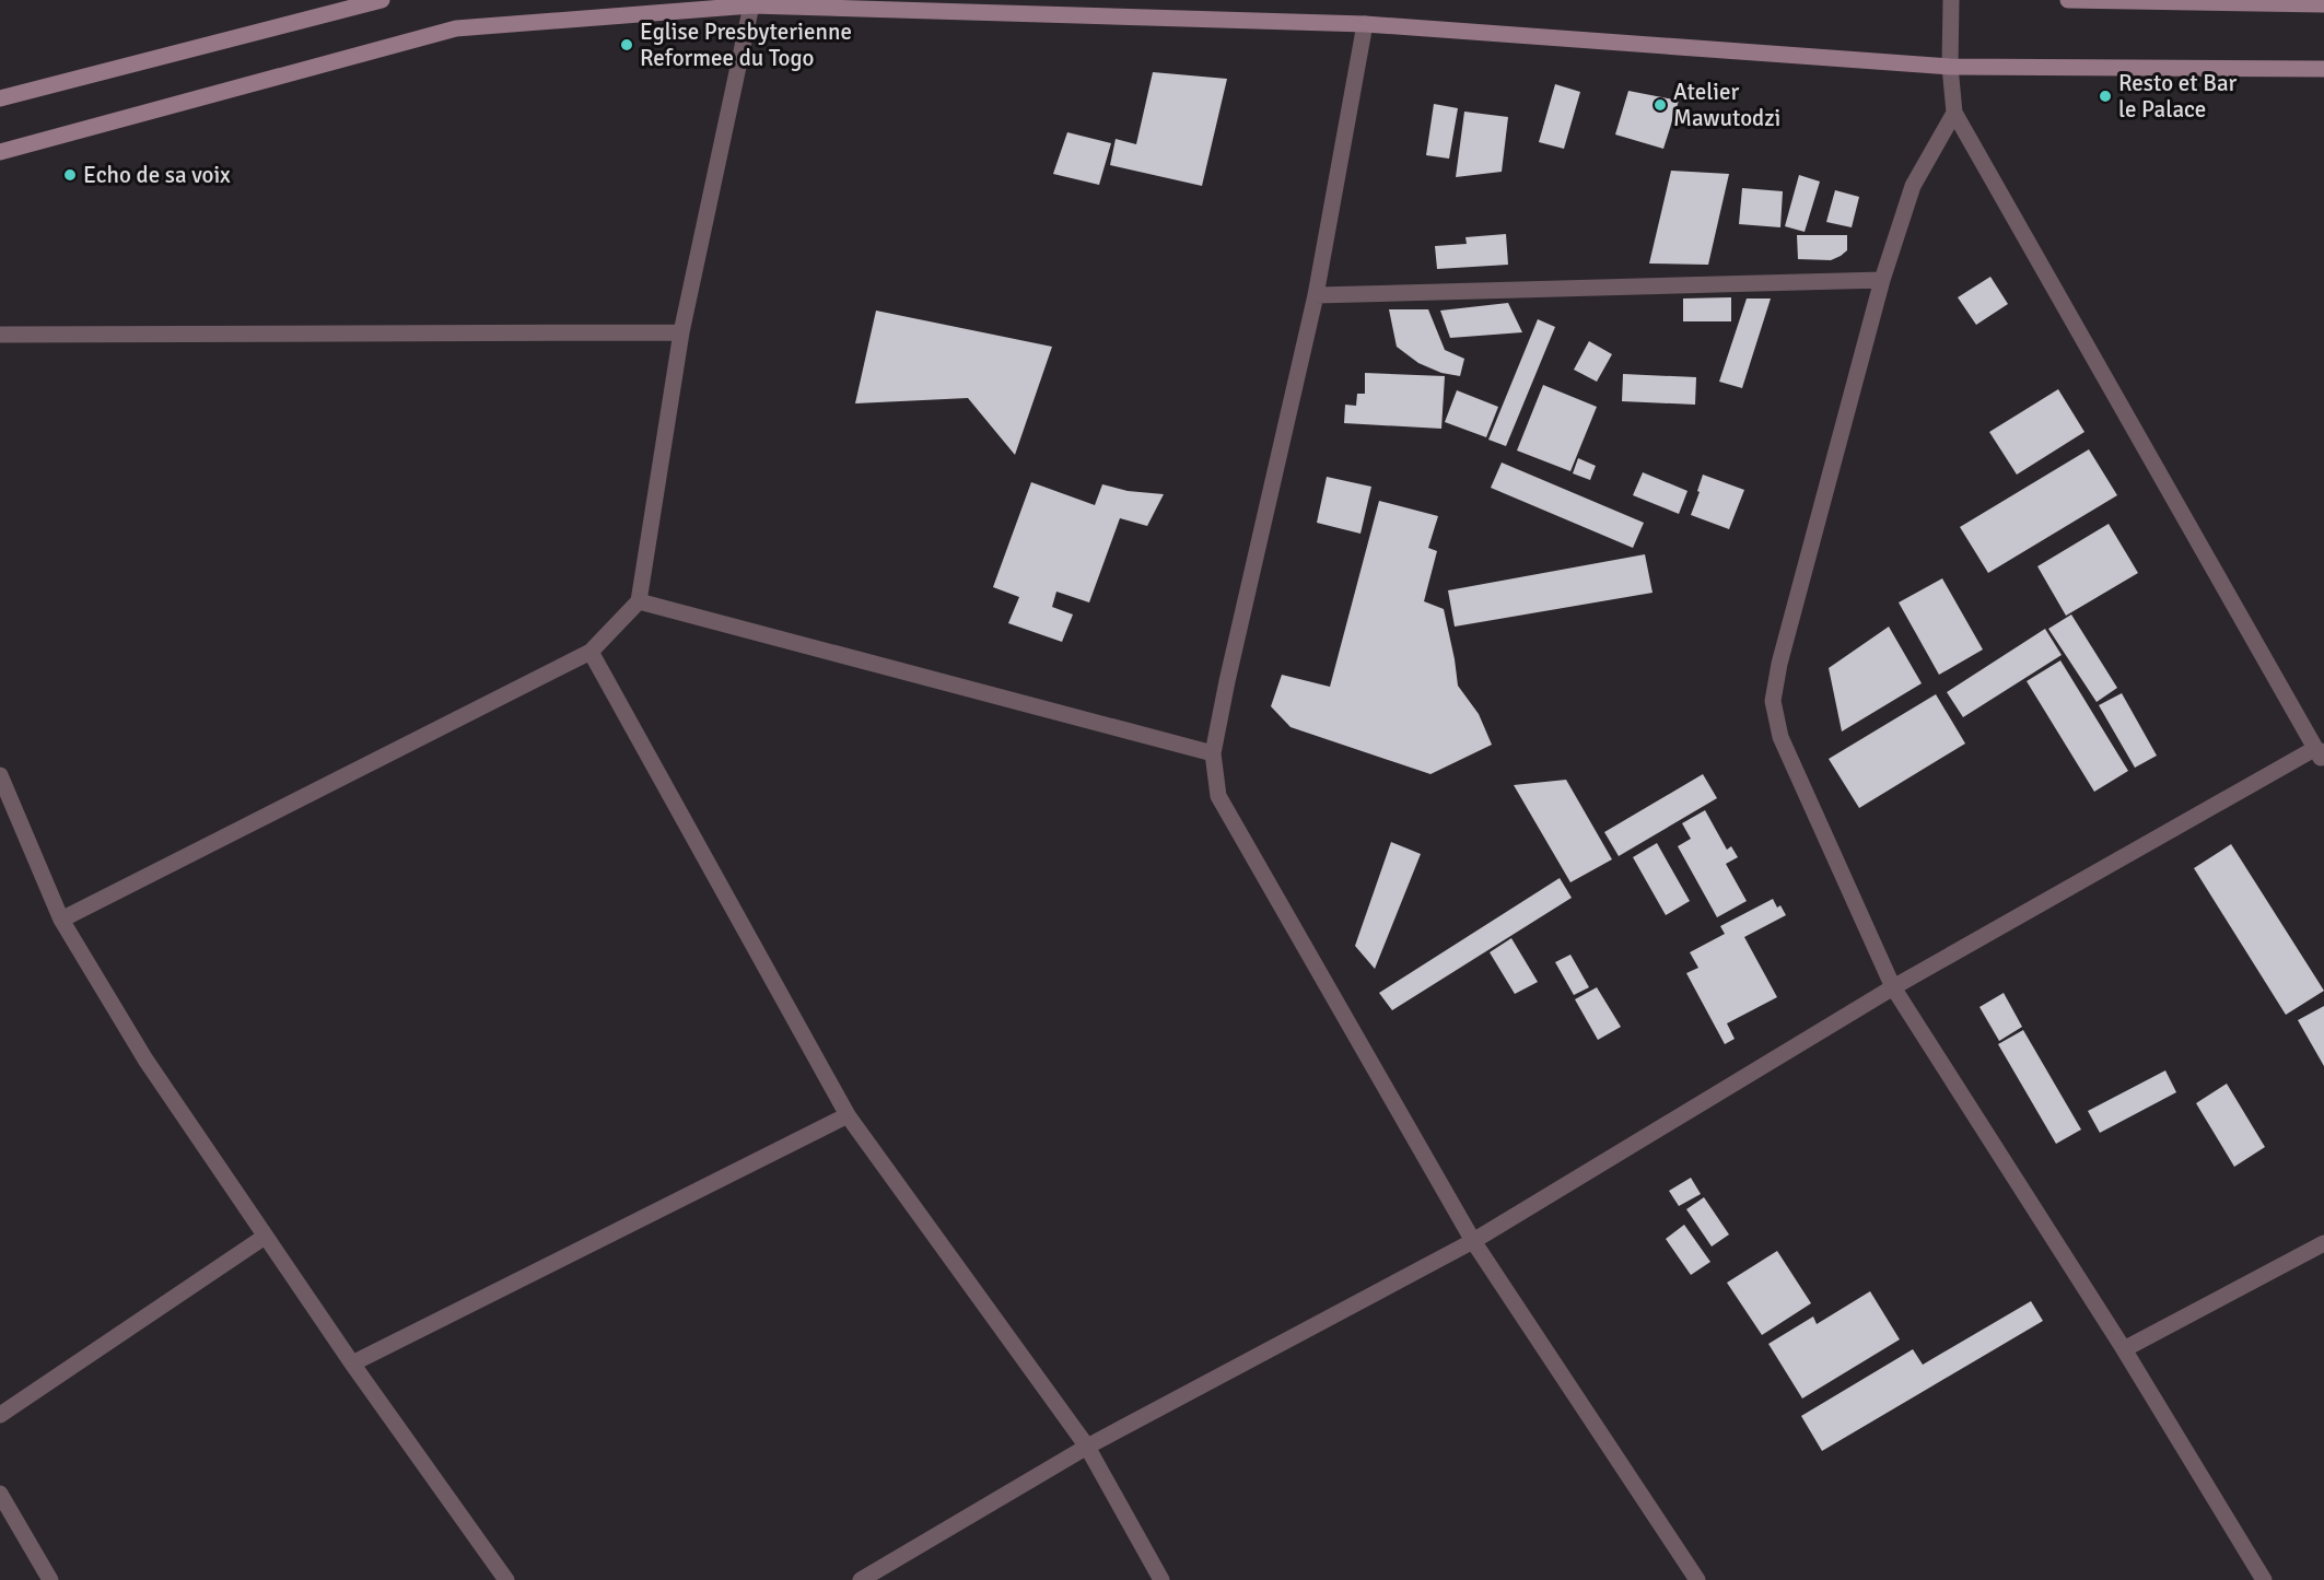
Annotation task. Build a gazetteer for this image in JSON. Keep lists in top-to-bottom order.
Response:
{
  "places": [
    "Eglise Presbyterienne Reformee du Togo",
    "Resto et Bar le Palace",
    "Atelier Mawutodzi",
    "Echo de sa voix"
  ]
}
